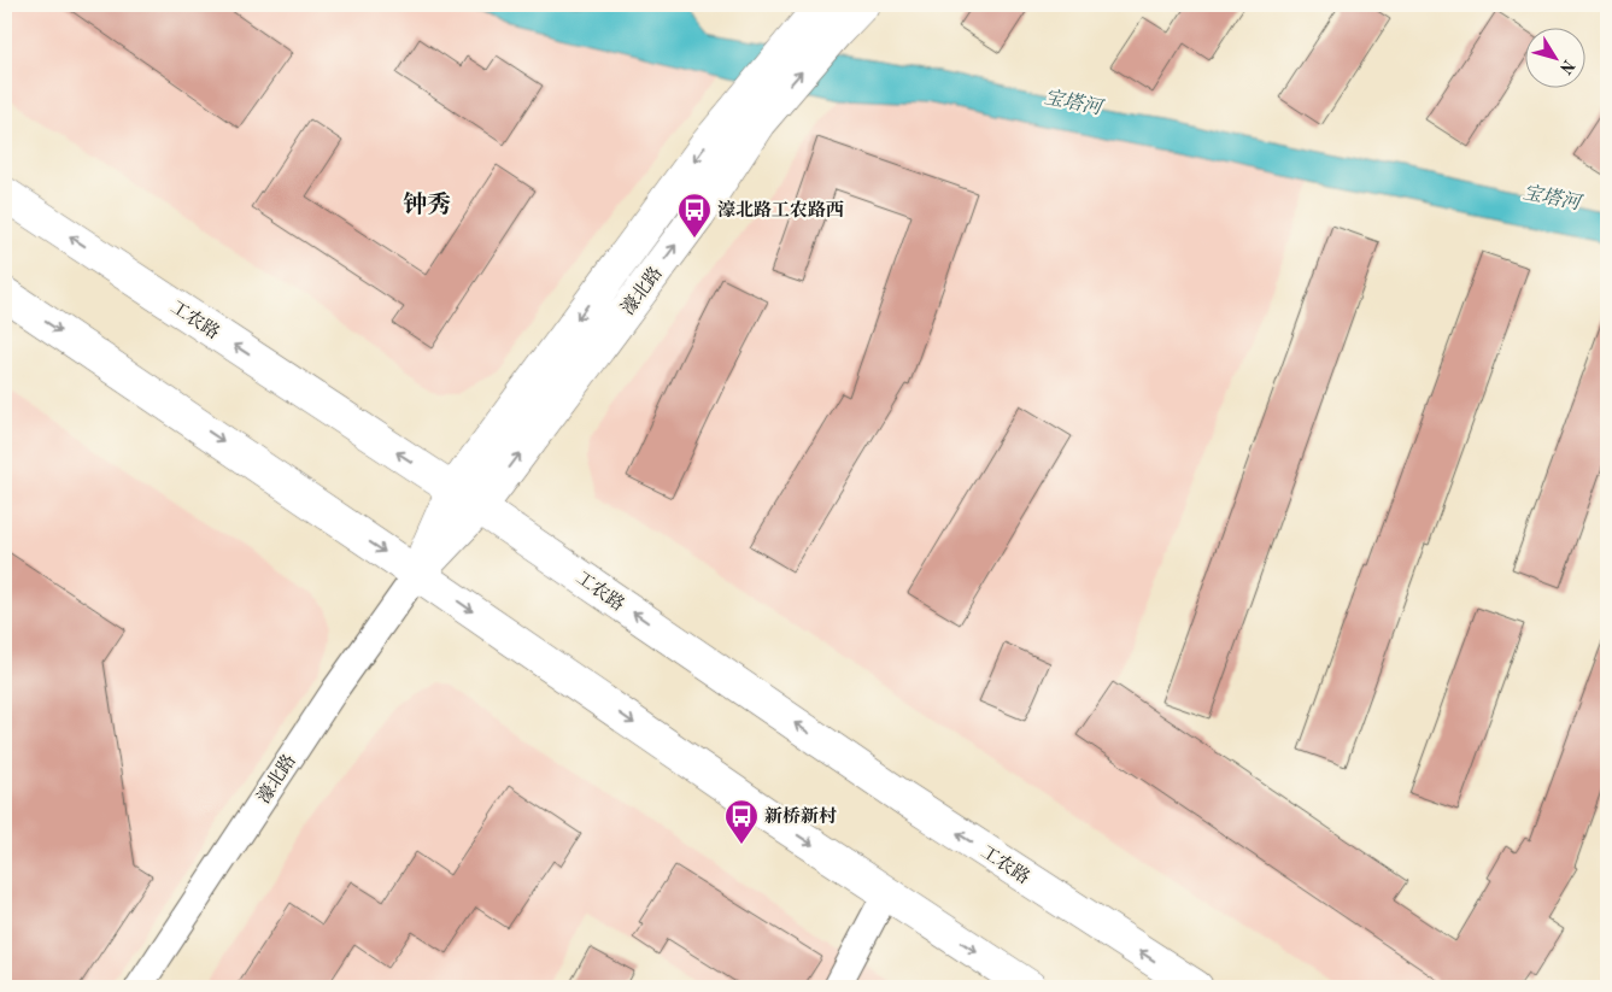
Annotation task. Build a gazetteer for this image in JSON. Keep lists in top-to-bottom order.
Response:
{
  "streets": {
    "main road": ["濠北路", "工农路"]
  },
  "crossings": [
    ["濠北路", "工农路"]
  ],
  "districts": ["钟秀"],
  "water": ["宝塔河"],
  "places": {
    "bus stop": ["濠北路工农路西", "新桥新村"]
  },
  "north": "bottom right"
}
